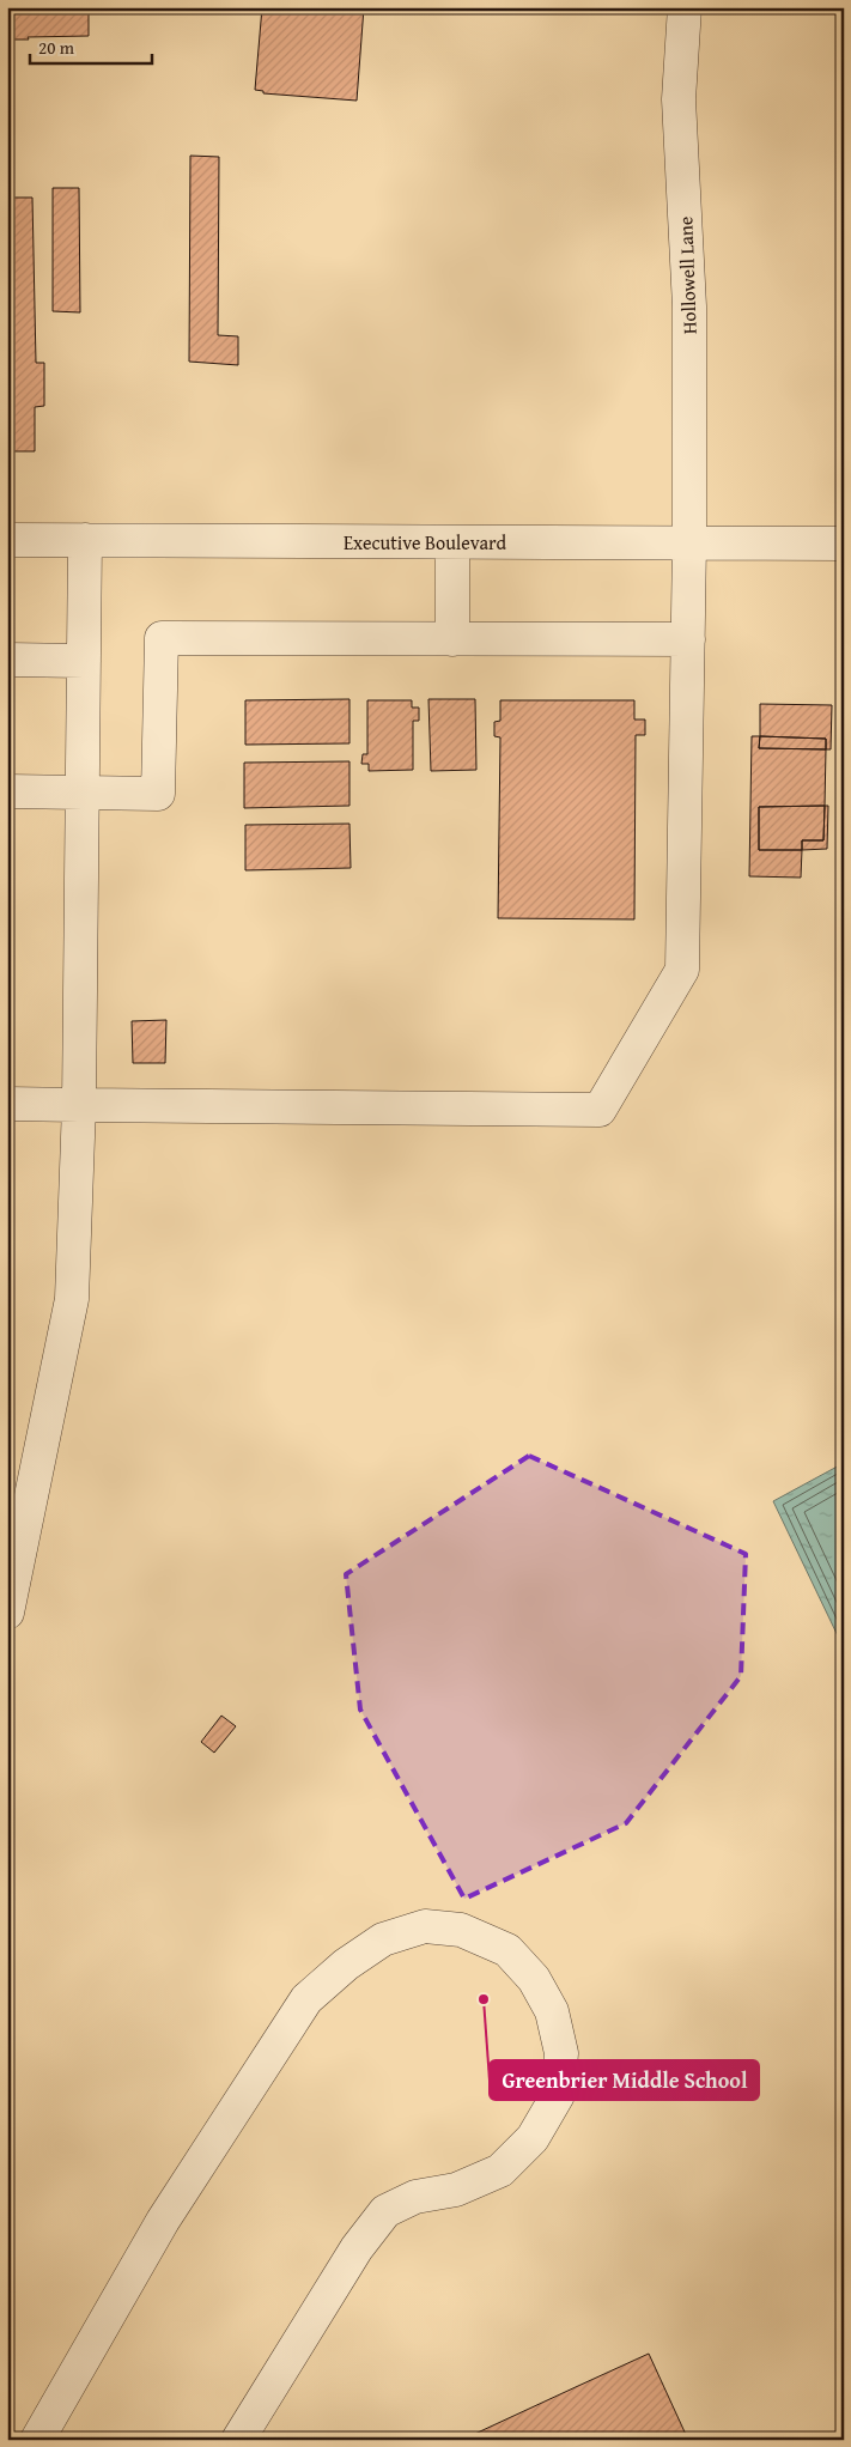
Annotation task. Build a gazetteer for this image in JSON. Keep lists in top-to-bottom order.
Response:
{
  "streets": {
    "street": ["Hollowell Lane", "Executive Boulevard"]
  },
  "crossings": [
    ["Hollowell Lane", "Executive Boulevard"]
  ],
  "places": ["Greenbrier Middle School"],
  "scale_bar": "20 m"
}
